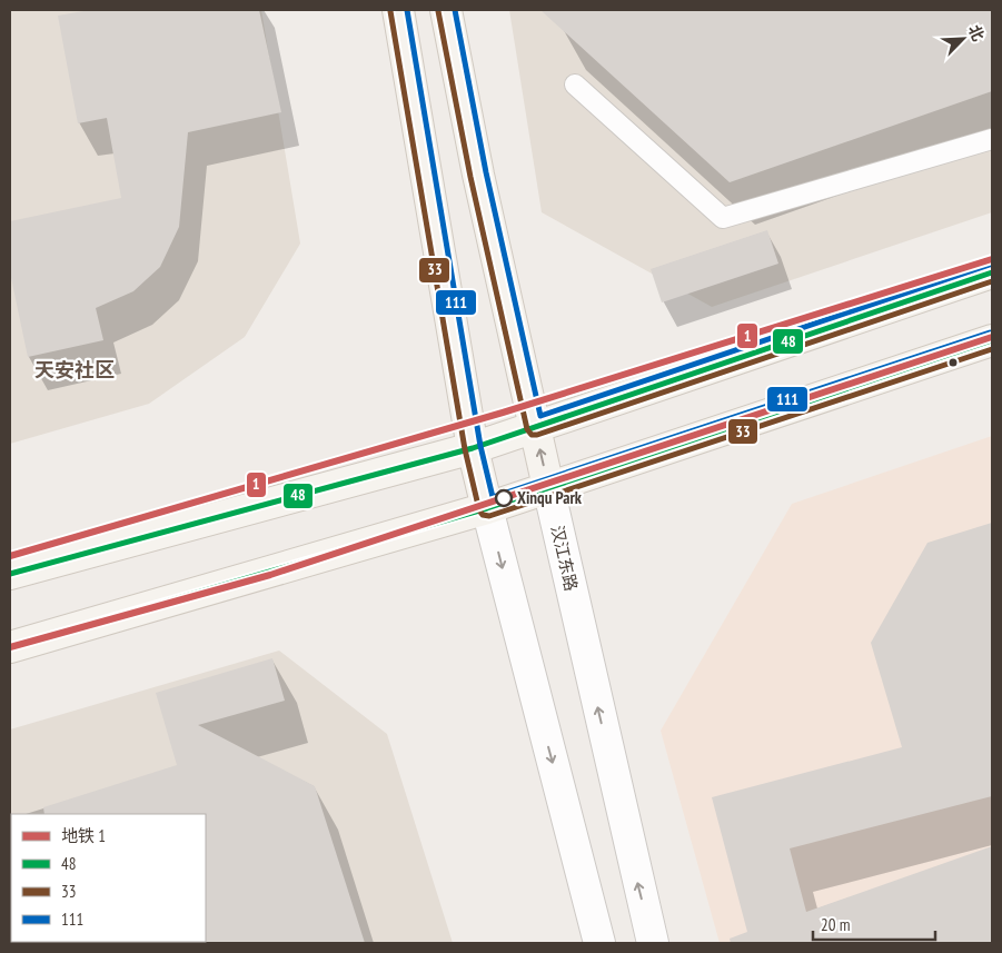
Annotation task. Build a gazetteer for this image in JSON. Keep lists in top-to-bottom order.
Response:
{
  "streets": {
    "main road": ["汉江东路"]
  },
  "one_way": ["汉江东路"],
  "districts": ["天安社区"],
  "places": ["Xinqu Park"],
  "lines": [
    "transit line 111",
    "transit line 33",
    "metro line 1",
    "transit line 48"
  ],
  "legend": [
    "地铁 1",
    "48",
    "33",
    "111"
  ],
  "scale_bar": "20 m",
  "north": "top right"
}
